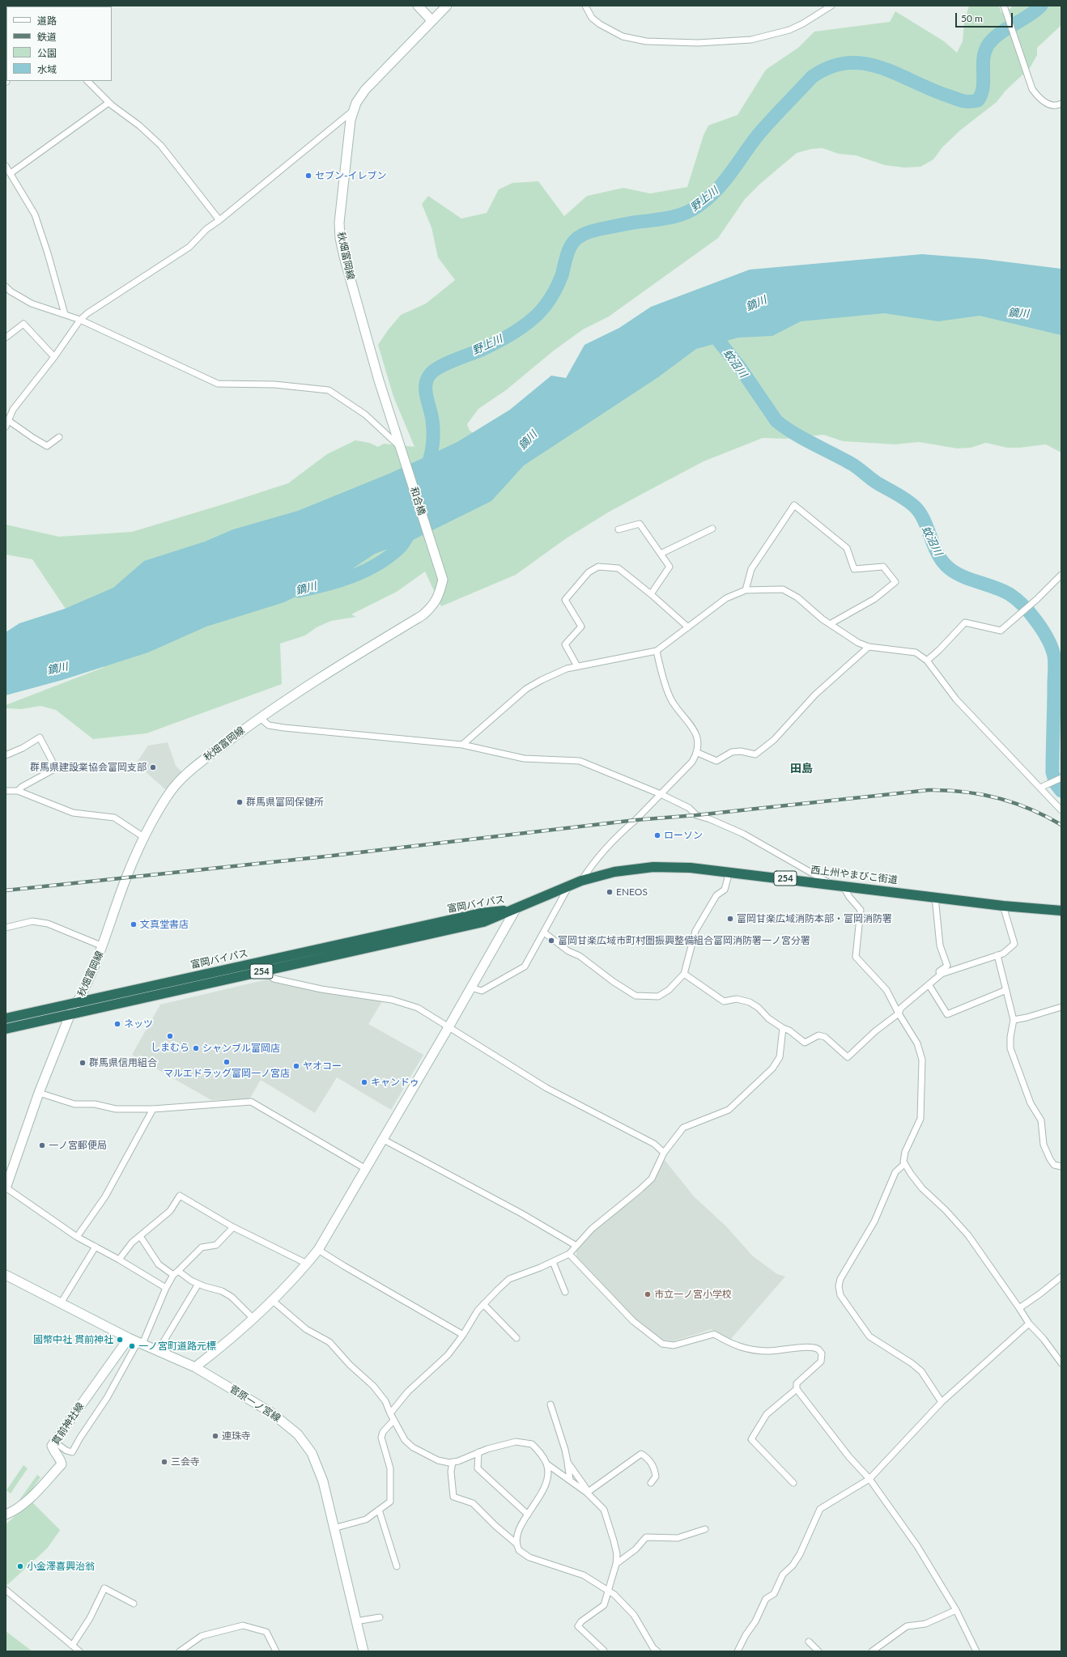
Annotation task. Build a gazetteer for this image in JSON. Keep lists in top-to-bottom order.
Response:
{
  "streets": {
    "highway": ["西上州やまびこ街道", "254", "富岡バイパス"],
    "main road": [
      "秋畑富岡線",
      "和合橋",
      "菅原一ノ宮線",
      "貫前神社線"
    ]
  },
  "crossings": [
    ["秋畑富岡線", "和合橋"],
    ["秋畑富岡線", "富岡バイパス"],
    ["西上州やまびこ街道", "富岡バイパス"],
    ["菅原一ノ宮線", "貫前神社線"]
  ],
  "districts": ["田島"],
  "water": ["野上川", "鏑川", "蚊沼川"],
  "places": [
    "セブン-イレブン",
    "群馬県建設業協会富岡支部",
    "群馬県富岡保健所",
    "ローソン",
    "ENEOS",
    "富岡甘楽広域消防本部・富岡消防署",
    "文真堂書店",
    "富岡甘楽広域市町村圏振興整備組合富岡消防署一ノ宮分署",
    "ネッツ",
    "しまむら",
    "シャンブル富岡店",
    "マルエドラッグ富岡一ノ宮店",
    "群馬県信用組合",
    "ヤオコー",
    "キャンドゥ",
    "一ノ宮郵便局",
    "市立一ノ宮小学校",
    "國幣中社 貫前神社",
    "一ノ宮町道路元標",
    "連珠寺",
    "三会寺",
    "小金澤喜興治翁"
  ],
  "legend": [
    "道路",
    "鉄道",
    "公園",
    "水域"
  ],
  "scale_bar": "50 m"
}
